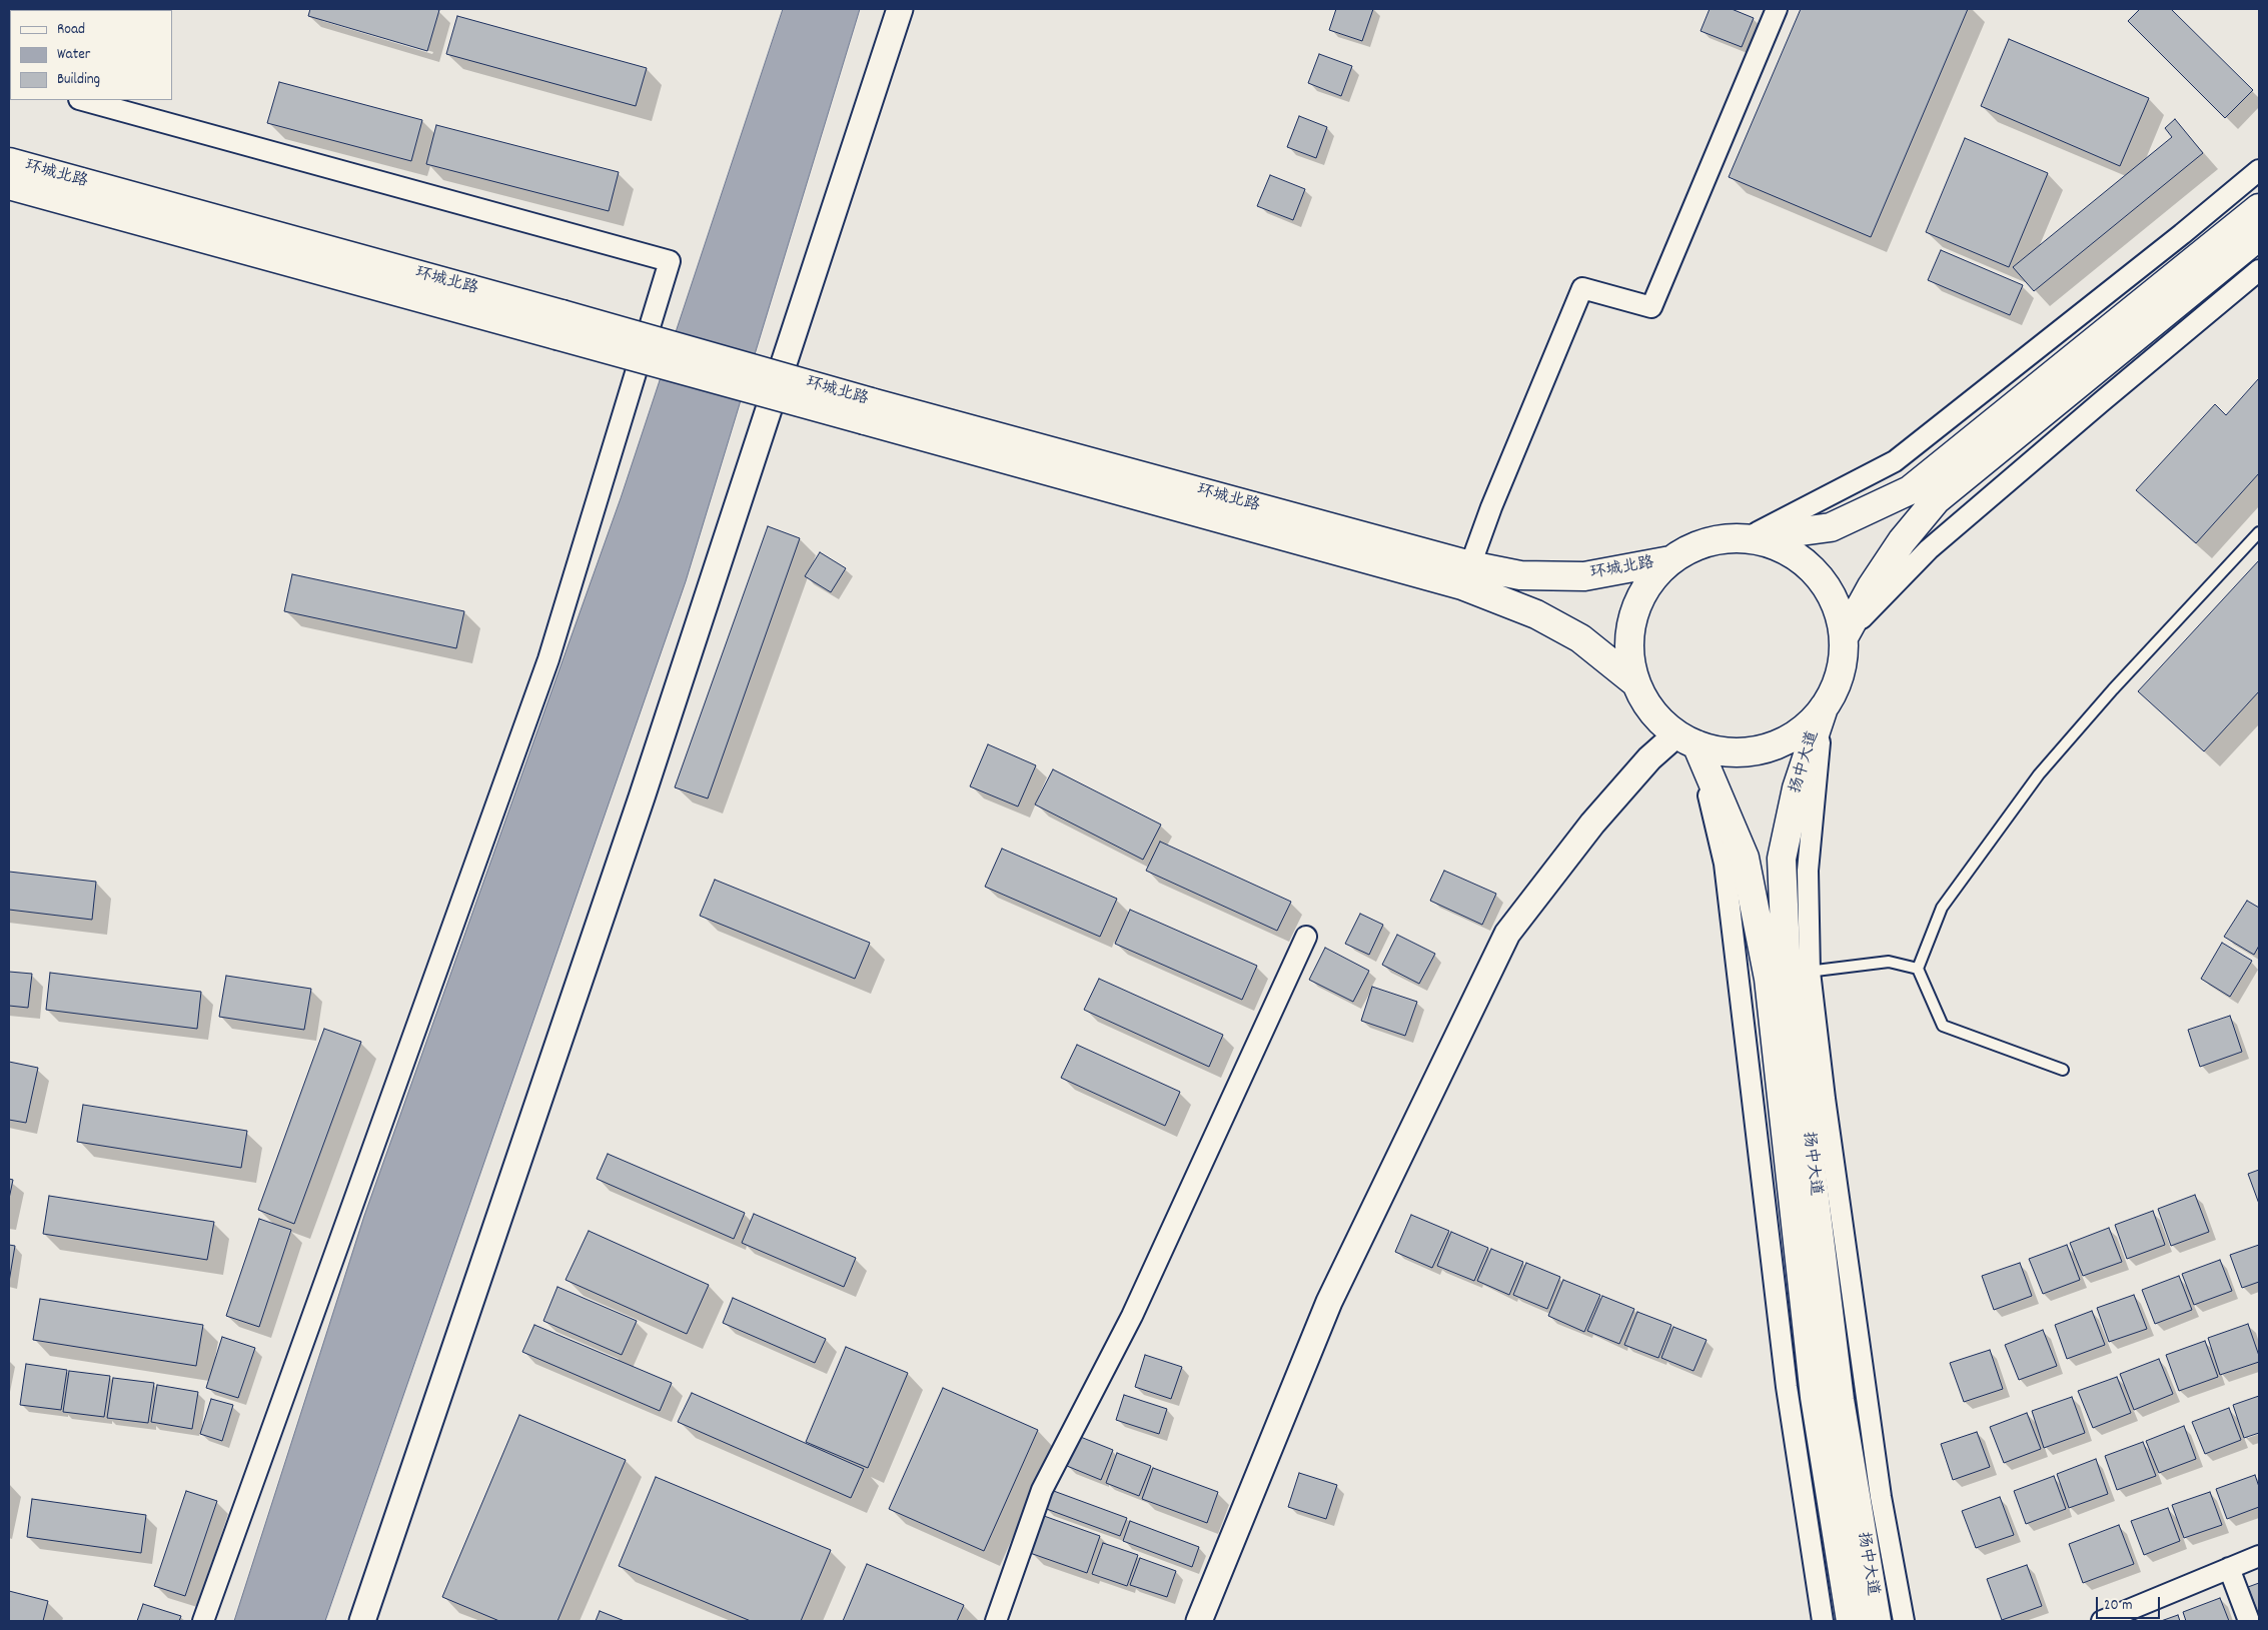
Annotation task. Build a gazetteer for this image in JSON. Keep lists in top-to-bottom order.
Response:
{
  "streets": {
    "main road": ["环城北路", "扬中大道"]
  },
  "legend": ["Road", "Water", "Building"],
  "scale_bar": "20 m"
}
